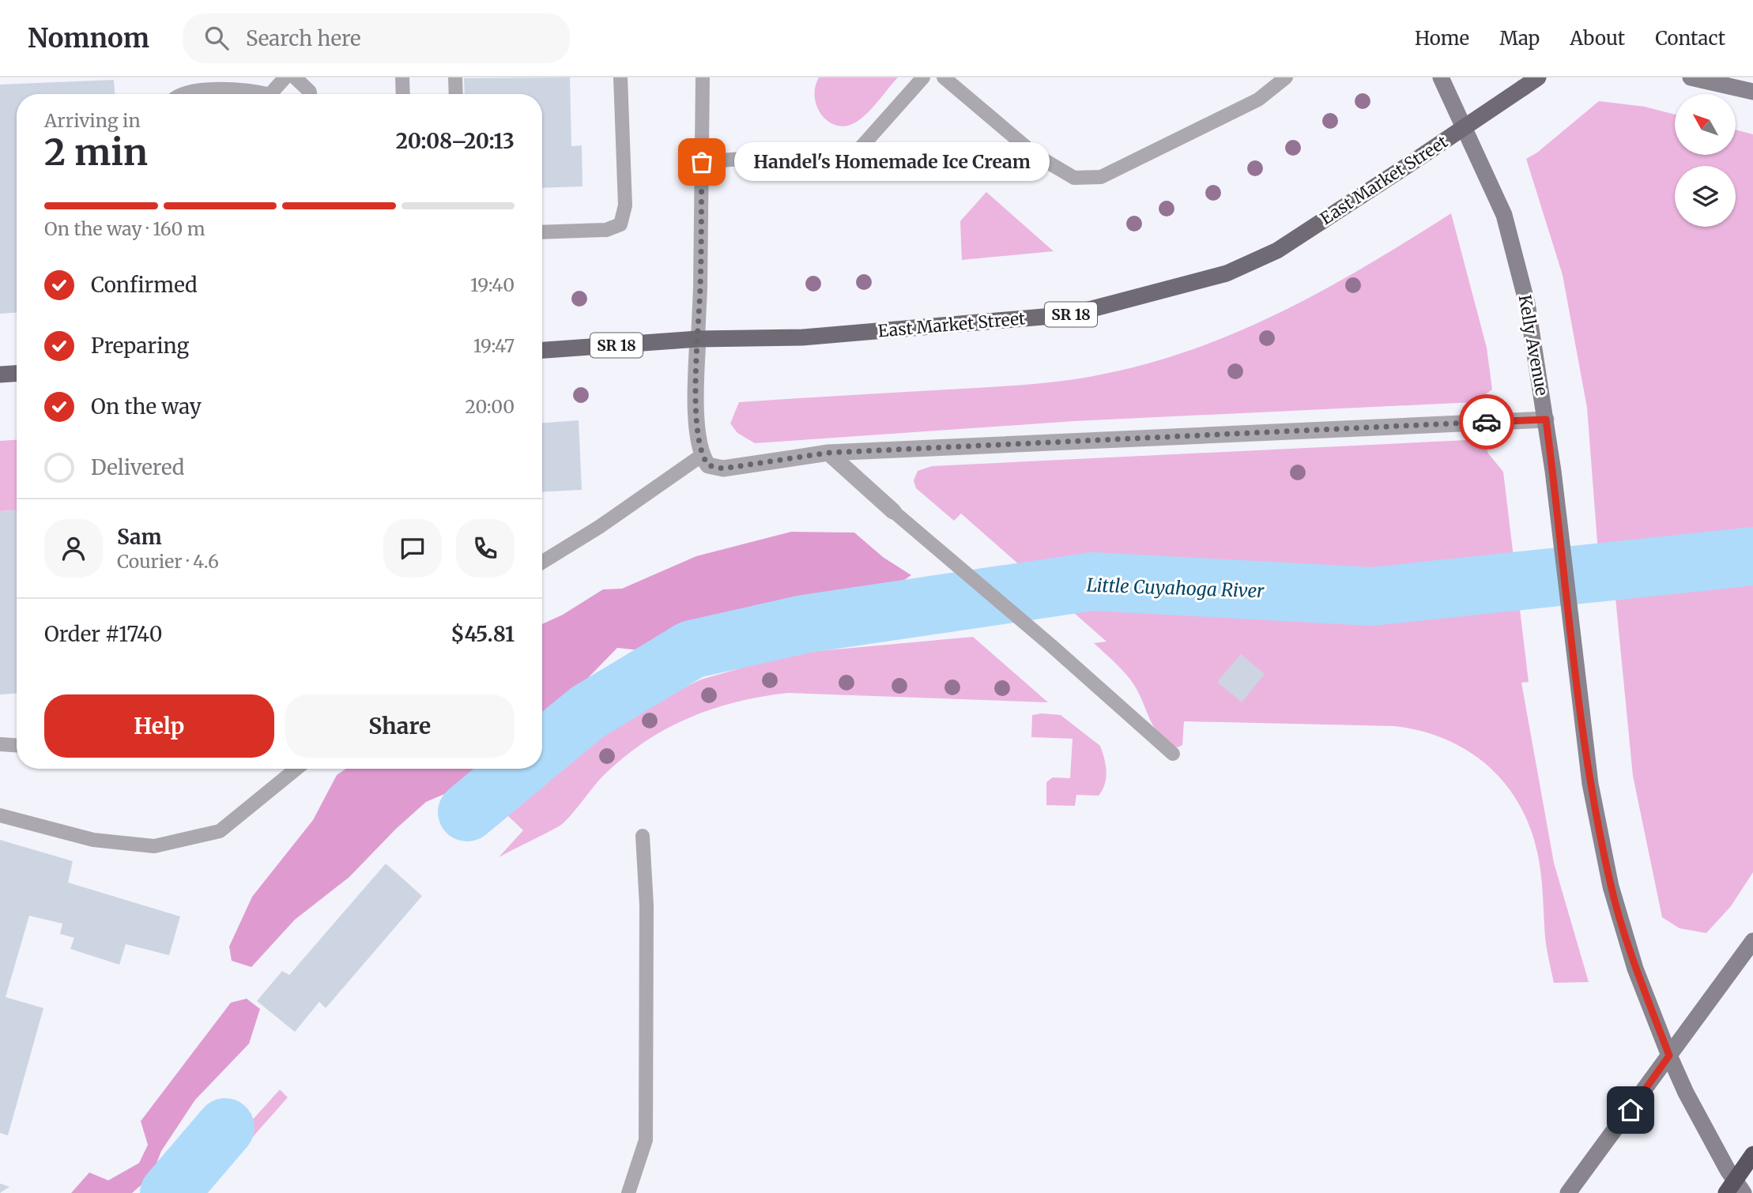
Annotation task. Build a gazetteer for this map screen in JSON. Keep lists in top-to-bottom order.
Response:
{
  "streets": {
    "main road": ["East Market Street", "SR 18"],
    "street": ["Kelly Avenue"]
  },
  "water": ["Little Cuyahoga River"],
  "places": ["Handel's Homemade Ice Cream"],
  "north": "top left",
  "page": {
    "header": "Nomnom",
    "search": "Search here",
    "nav": [
      "Home",
      "Map",
      "About",
      "Contact"
    ],
    "heading": ["2 min", "Arriving in", "20:08–20:13"],
    "panel": [
      "Sam",
      "Courier · 4.6",
      "Order #1740",
      "$45.81"
    ],
    "bubble": "Handel's Homemade Ice Cream",
    "bar": "On the way · 160 m",
    "list": [
      ["Confirmed", "19:40"],
      ["Preparing", "19:47"],
      ["On the way", "20:00"],
      "Delivered"
    ],
    "buttons": ["Help", "Share"]
  }
}
